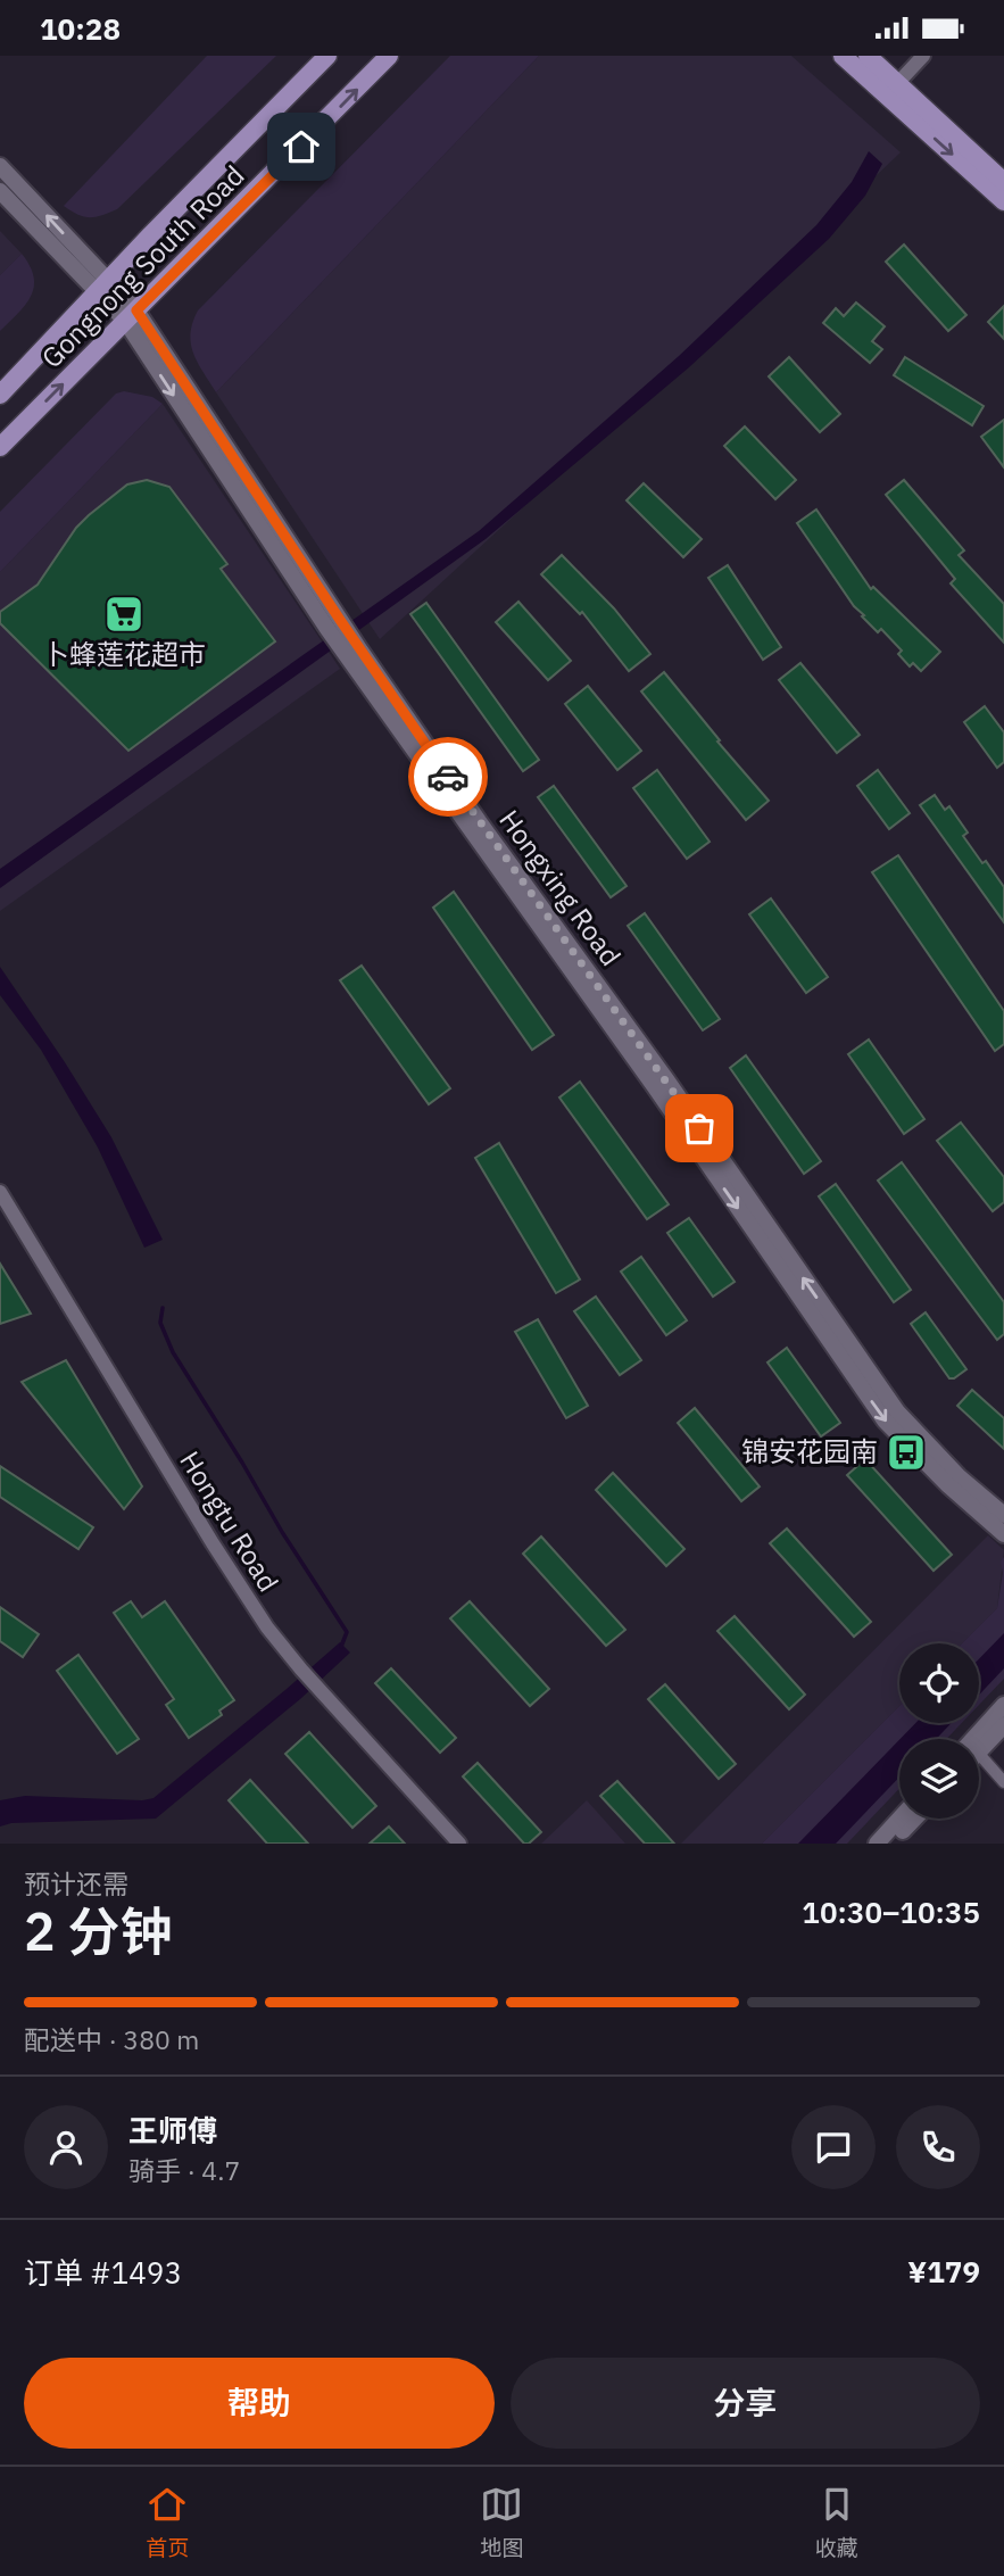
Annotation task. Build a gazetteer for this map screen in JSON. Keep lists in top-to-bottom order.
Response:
{
  "streets": {
    "main road": ["Gongnong South Road", "Hongxing Road"],
    "street": ["Hongtu Road"]
  },
  "crossings": [
    ["Gongnong South Road", "Hongxing Road"]
  ],
  "places": {
    "supermarket": ["卜蜂莲花超市"],
    "bus stop": ["锦安花园南"]
  },
  "page": {
    "status": "10:28",
    "heading": ["2 分钟", "预计还需", "10:30–10:35"],
    "panel": [
      "王师傅",
      "骑手 · 4.7",
      "订单 #1493",
      "¥179"
    ],
    "bar": "配送中 · 380 m",
    "buttons": ["帮助", "分享"],
    "tabs": ["首页", "地图", "收藏"]
  }
}
